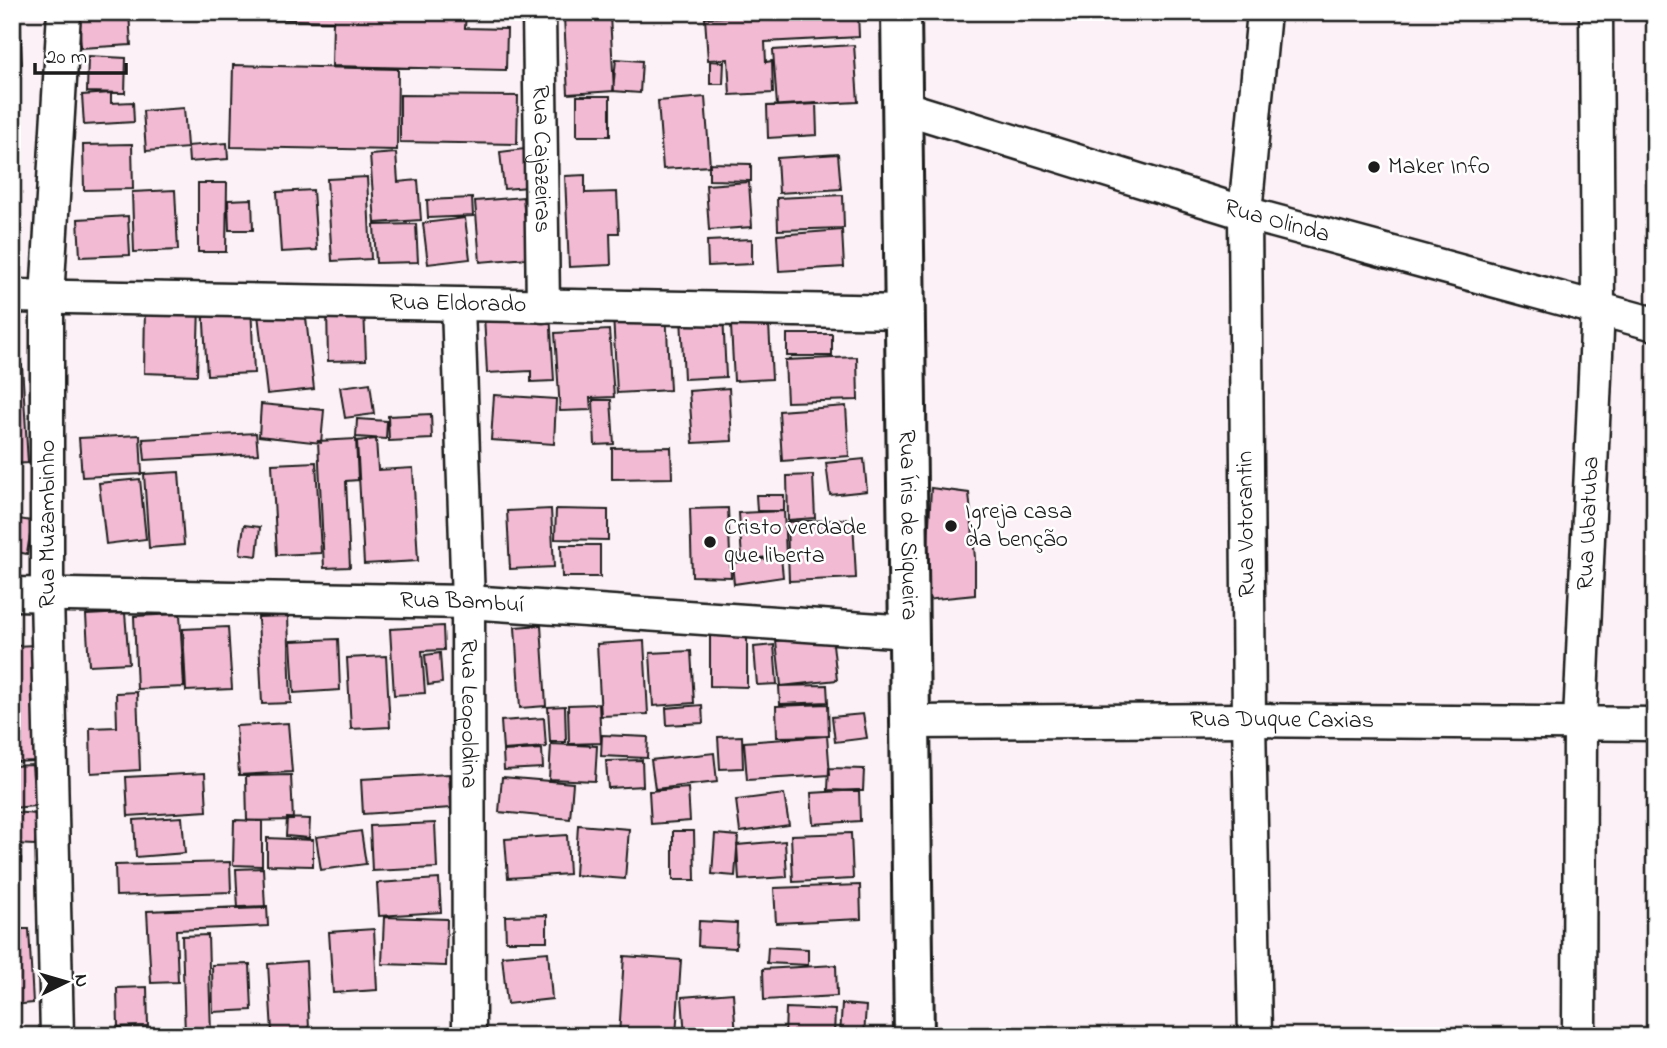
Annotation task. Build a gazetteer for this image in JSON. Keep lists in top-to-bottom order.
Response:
{
  "streets": {
    "street": [
      "Rua Cajazeiras",
      "Rua Olinda",
      "Rua Eldorado",
      "Rua Muzambinho",
      "Rua Íris de Siqueira",
      "Rua Votorantin",
      "Rua Ubatuba",
      "Rua Bambuí",
      "Rua Leopoldina",
      "Rua Duque Caxias"
    ]
  },
  "crossings": [
    ["Rua Cajazeiras", "Rua Eldorado"],
    ["Rua Olinda", "Rua Íris de Siqueira"],
    ["Rua Olinda", "Rua Votorantin"],
    ["Rua Olinda", "Rua Ubatuba"],
    ["Rua Eldorado", "Rua Muzambinho"],
    ["Rua Eldorado", "Rua Íris de Siqueira"],
    ["Rua Eldorado", "Rua Leopoldina"],
    ["Rua Muzambinho", "Rua Bambuí"],
    ["Rua Íris de Siqueira", "Rua Bambuí"],
    ["Rua Íris de Siqueira", "Rua Duque Caxias"],
    ["Rua Votorantin", "Rua Duque Caxias"],
    ["Rua Ubatuba", "Rua Duque Caxias"],
    ["Rua Bambuí", "Rua Leopoldina"]
  ],
  "places": ["Maker Info", "Igreja casa da benção", "Cristo verdade que liberta"],
  "scale_bar": "20 m",
  "north": "right"
}
